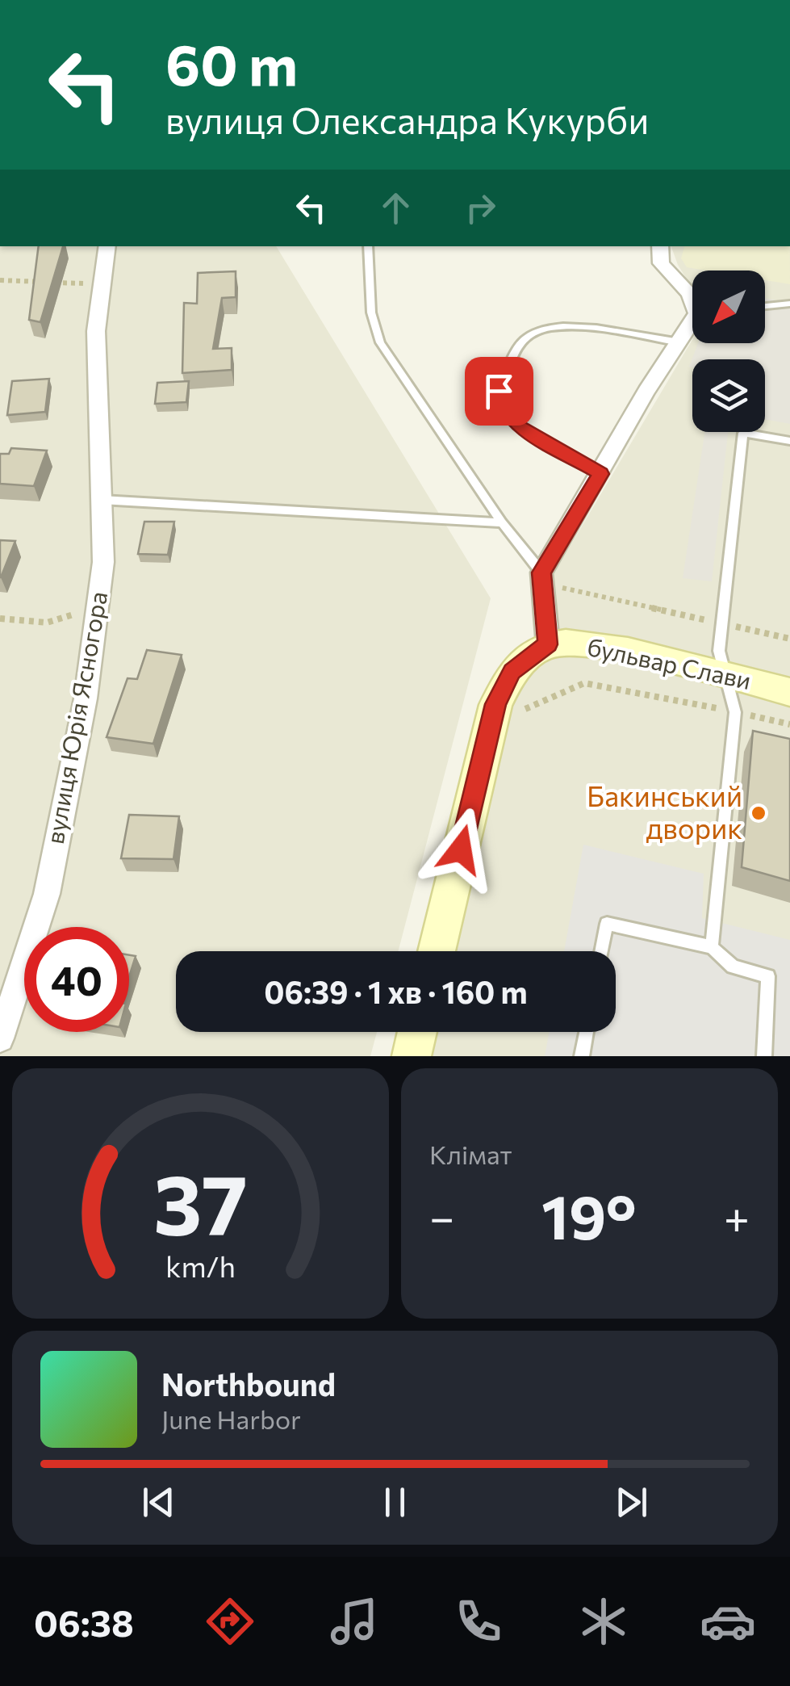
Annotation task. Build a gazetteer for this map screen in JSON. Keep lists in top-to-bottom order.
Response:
{
  "streets": {
    "street": ["бульвар Слави", "вулиця Юрія Ясногора"]
  },
  "places": ["Бакинський дворик"],
  "north": "bottom left",
  "page": {
    "turn": ["60 m", "вулиця Олександра Кукурби"],
    "limit": "40",
    "trip": "06:39 · 1 хв · 160 m",
    "tile": "Клімат",
    "heat": ["−", "19°", "+"],
    "song": ["Northbound", "June Harbor"],
    "tabs": "06:38",
    "gauge": ["37", "km/h"]
  }
}
